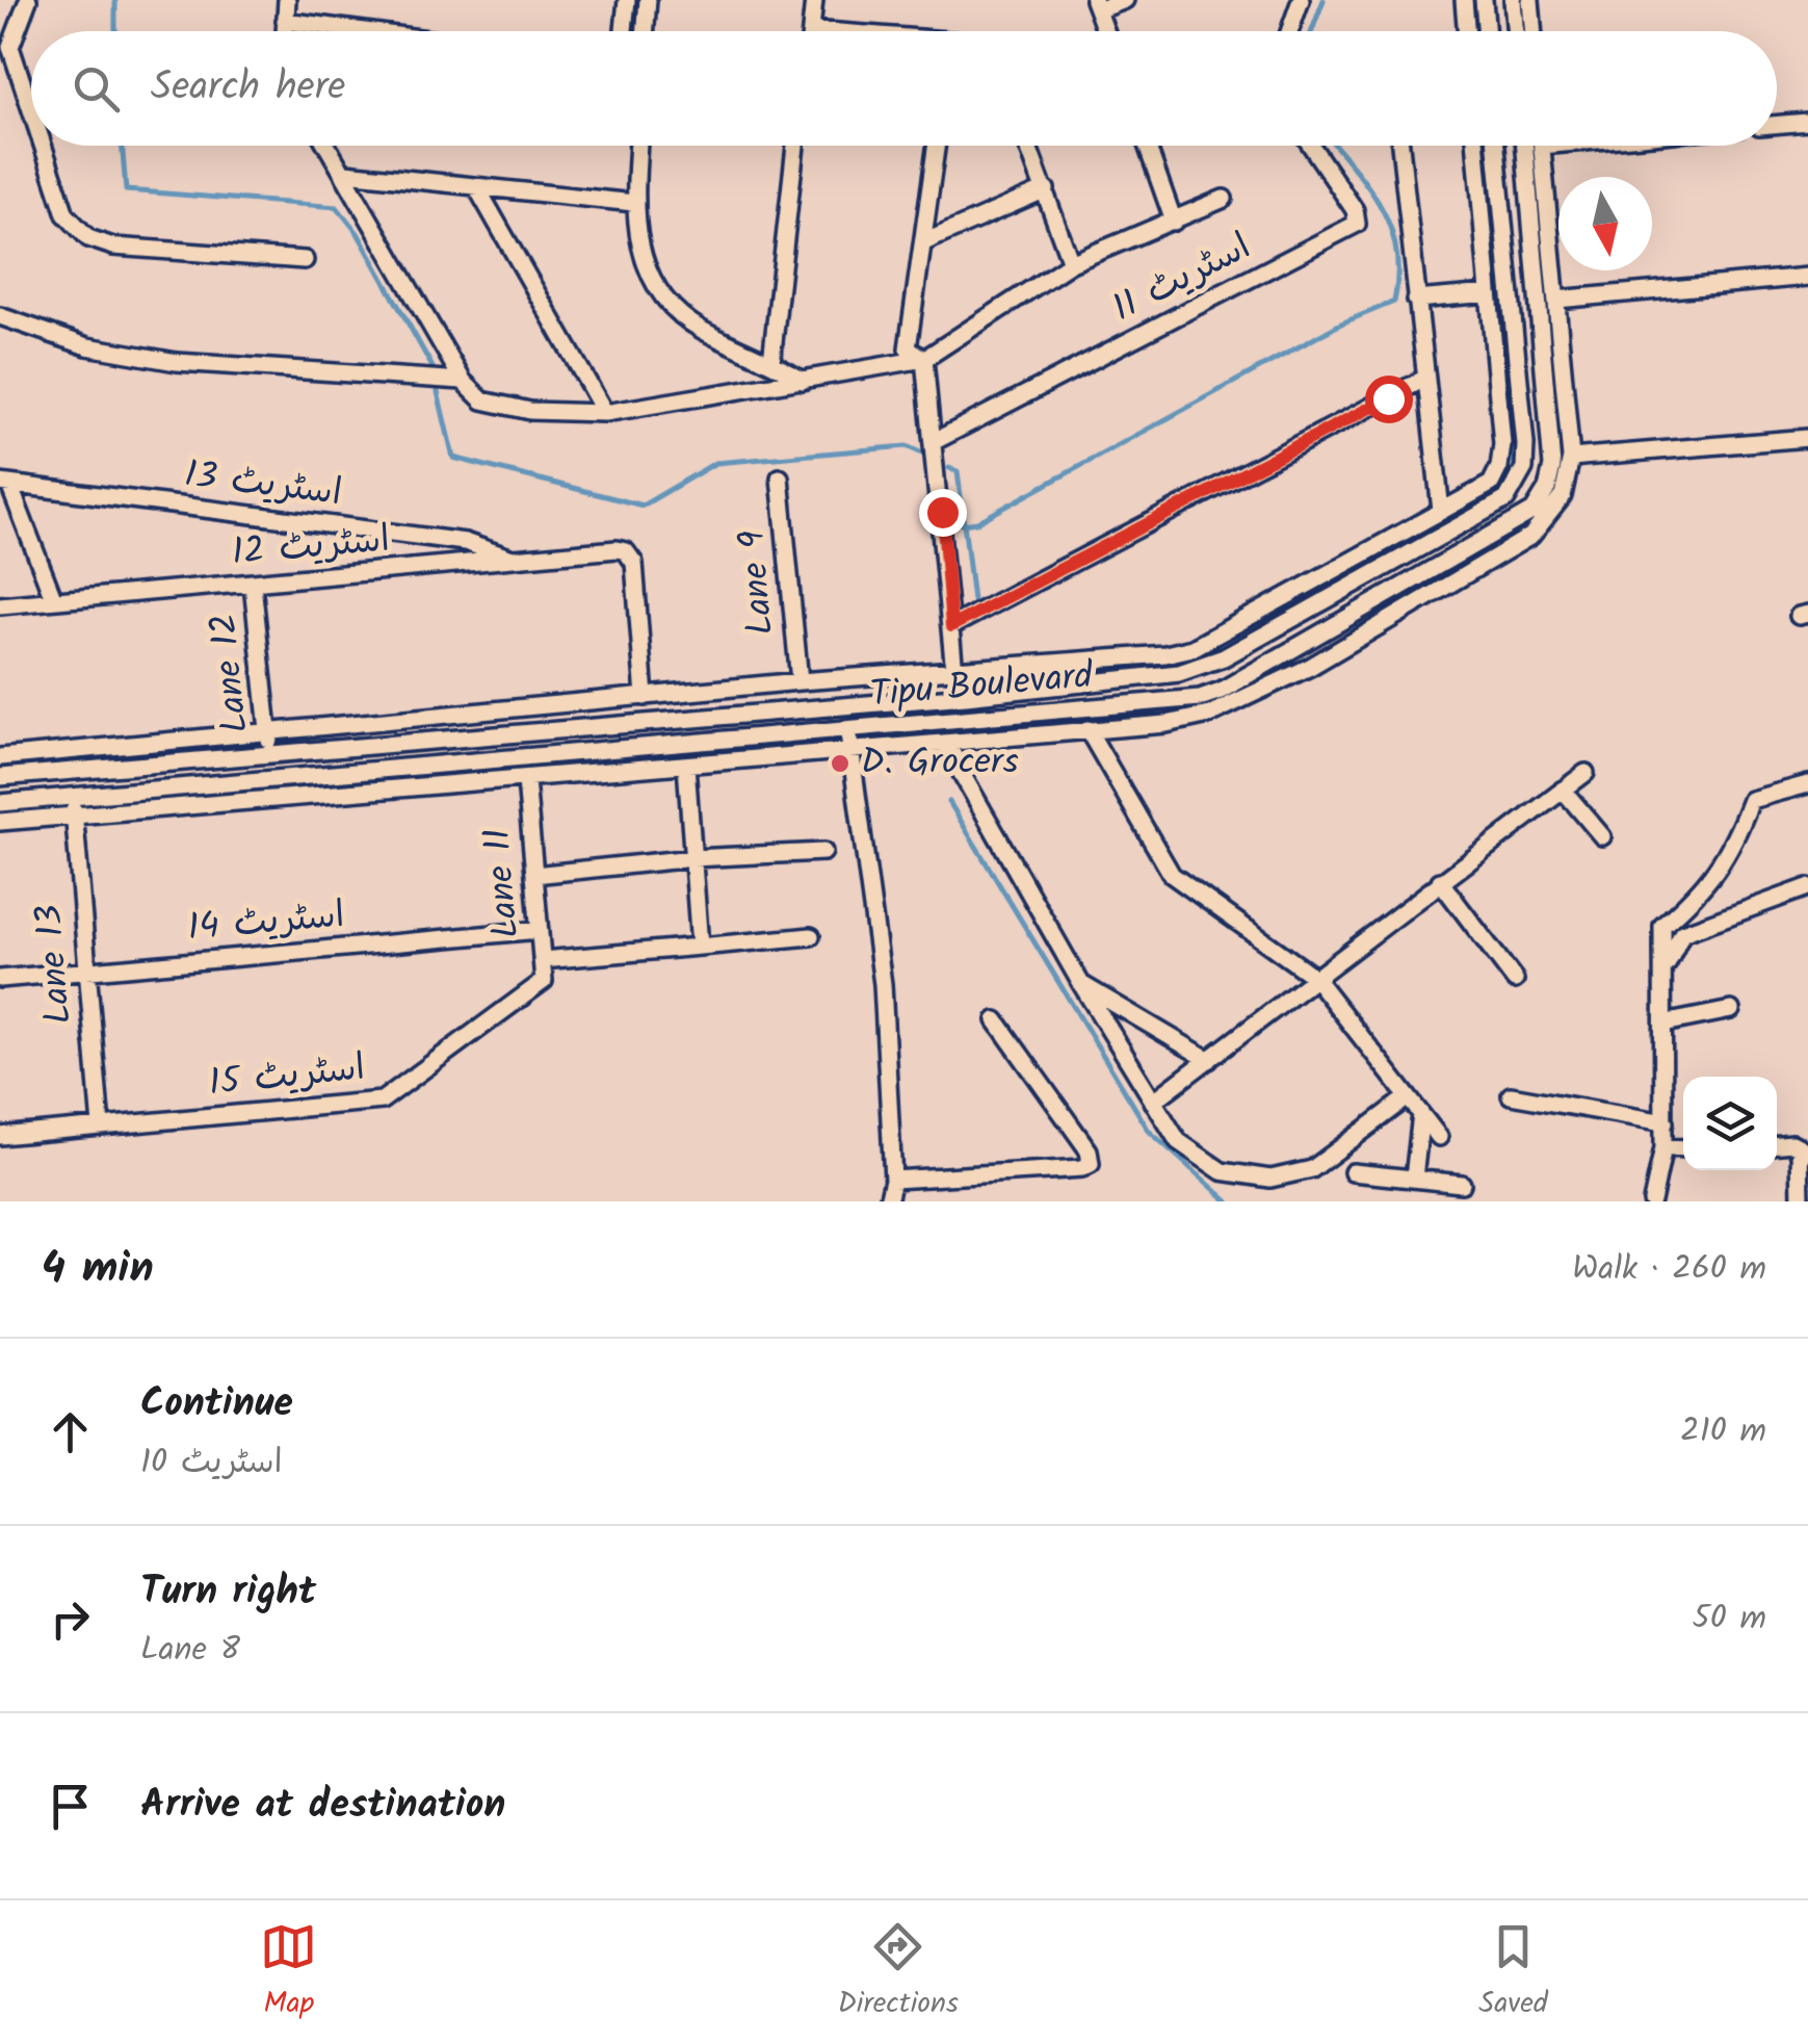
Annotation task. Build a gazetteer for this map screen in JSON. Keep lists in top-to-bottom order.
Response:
{
  "streets": {
    "street": [
      "اسٹریٹ 11",
      "اسٹریٹ 13",
      "اسٹریٹ 12",
      "Lane 9",
      "Lane 12",
      "Tipu Boulevard",
      "Lane 11",
      "اسٹریٹ 14",
      "Lane 13",
      "اسٹریٹ 15"
    ]
  },
  "crossings": [
    ["اسٹریٹ 13", "اسٹریٹ 12"],
    ["اسٹریٹ 12", "Lane 12"],
    ["Lane 12", "Tipu Boulevard"],
    ["Tipu Boulevard", "Lane 13"],
    ["Lane 11", "اسٹریٹ 14"],
    ["Lane 11", "اسٹریٹ 15"],
    ["اسٹریٹ 14", "Lane 13"],
    ["Lane 13", "اسٹریٹ 15"]
  ],
  "places": ["D. Grocers"],
  "north": "bottom",
  "page": {
    "search": "Search here",
    "heading": ["4 min", "Walk · 260 m"],
    "list": [
      ["Continue", "اسٹریٹ 10", "210 m"],
      ["Turn right", "Lane 8", "50 m"],
      "Arrive at destination"
    ],
    "nav": ["Map", "Directions", "Saved"]
  }
}
